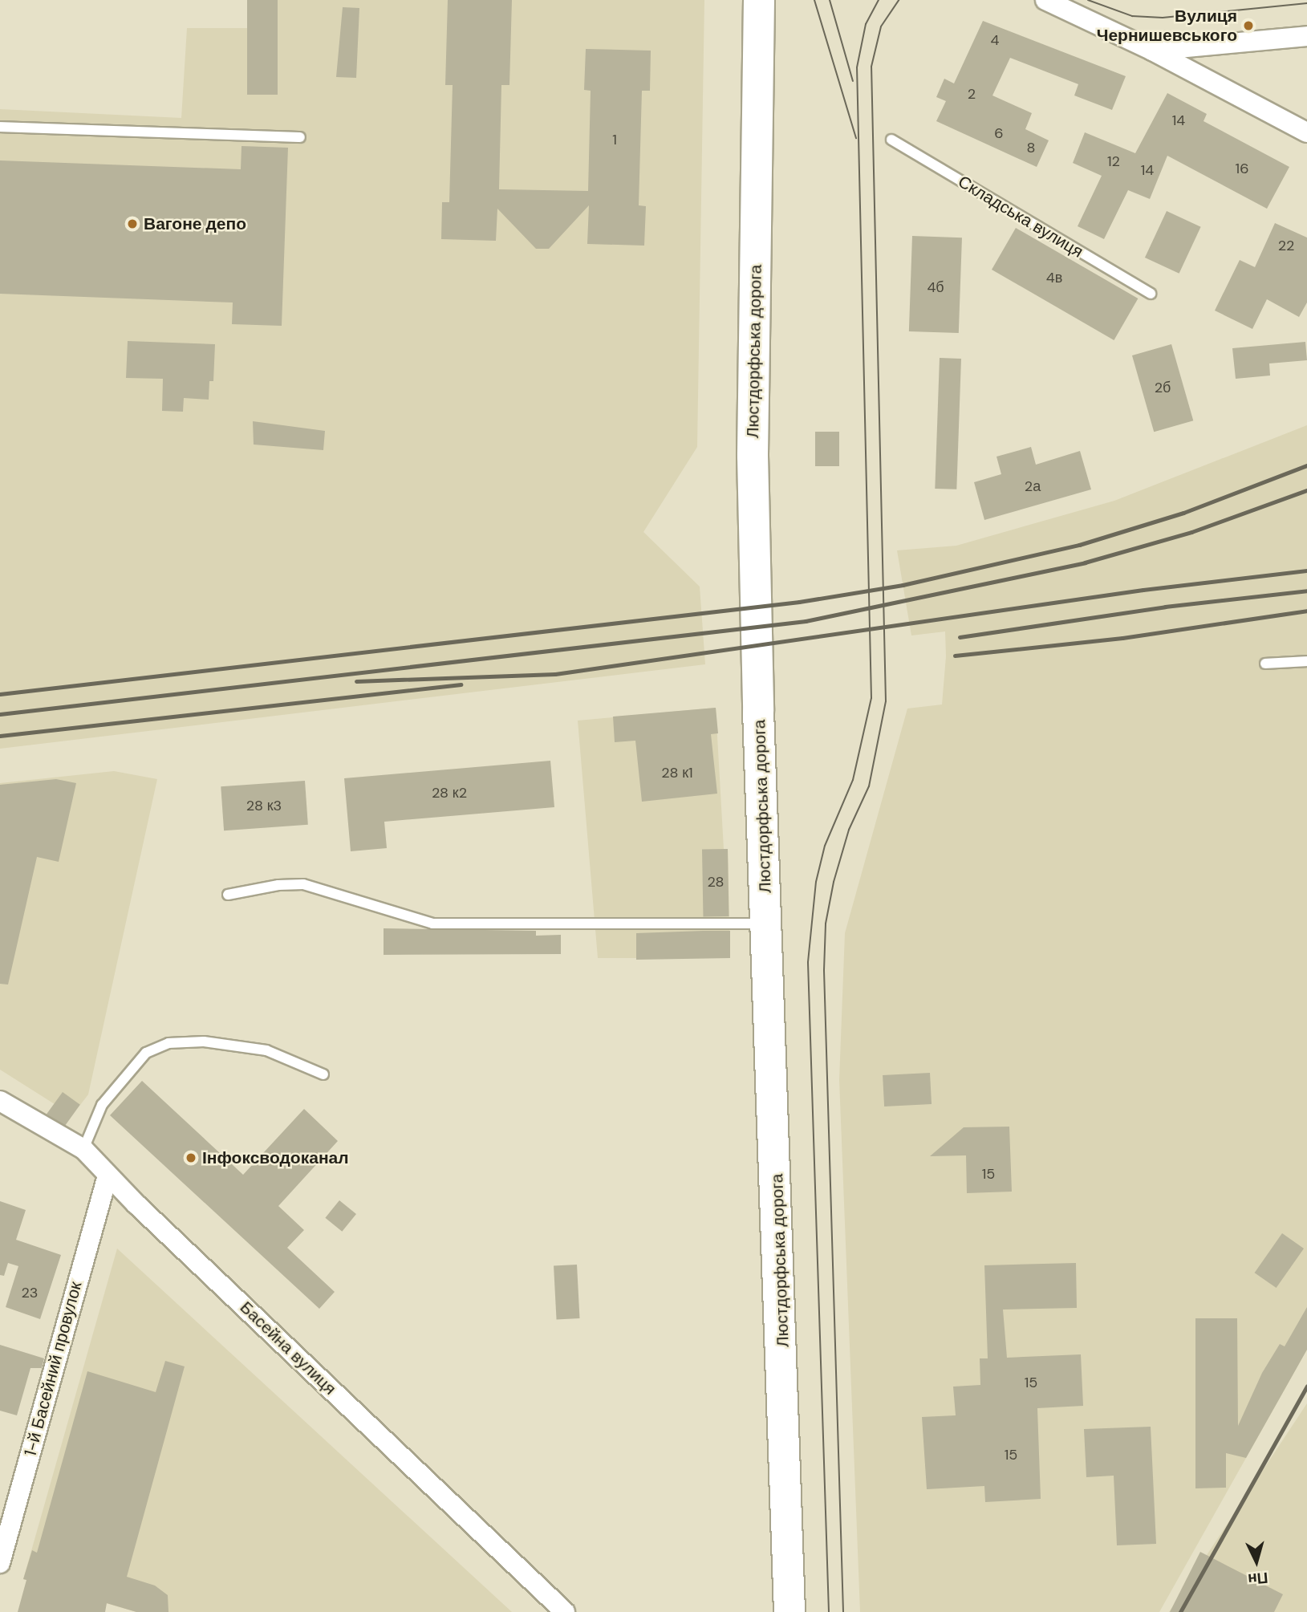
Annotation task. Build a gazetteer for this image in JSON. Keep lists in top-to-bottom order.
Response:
{
  "streets": {
    "main road": ["Люстдорфська дорога"],
    "street": ["Басейна вулиця", "1-й Басейний провулок"],
    "lane": ["Складська вулиця"]
  },
  "crossings": [
    ["Басейна вулиця", "1-й Басейний провулок"]
  ],
  "places": ["Вулиця Чернишевського", "Вагоне депо", "Інфоксводоканал"],
  "house_numbers": [
    "4",
    "2",
    "14",
    "6",
    "1",
    "8",
    "12",
    "16",
    "14",
    "22",
    "4в",
    "4б",
    "2б",
    "2а",
    "28 к1",
    "28 к2",
    "28 к3",
    "28",
    "15",
    "23",
    "15",
    "15"
  ],
  "north": "bottom"
}
